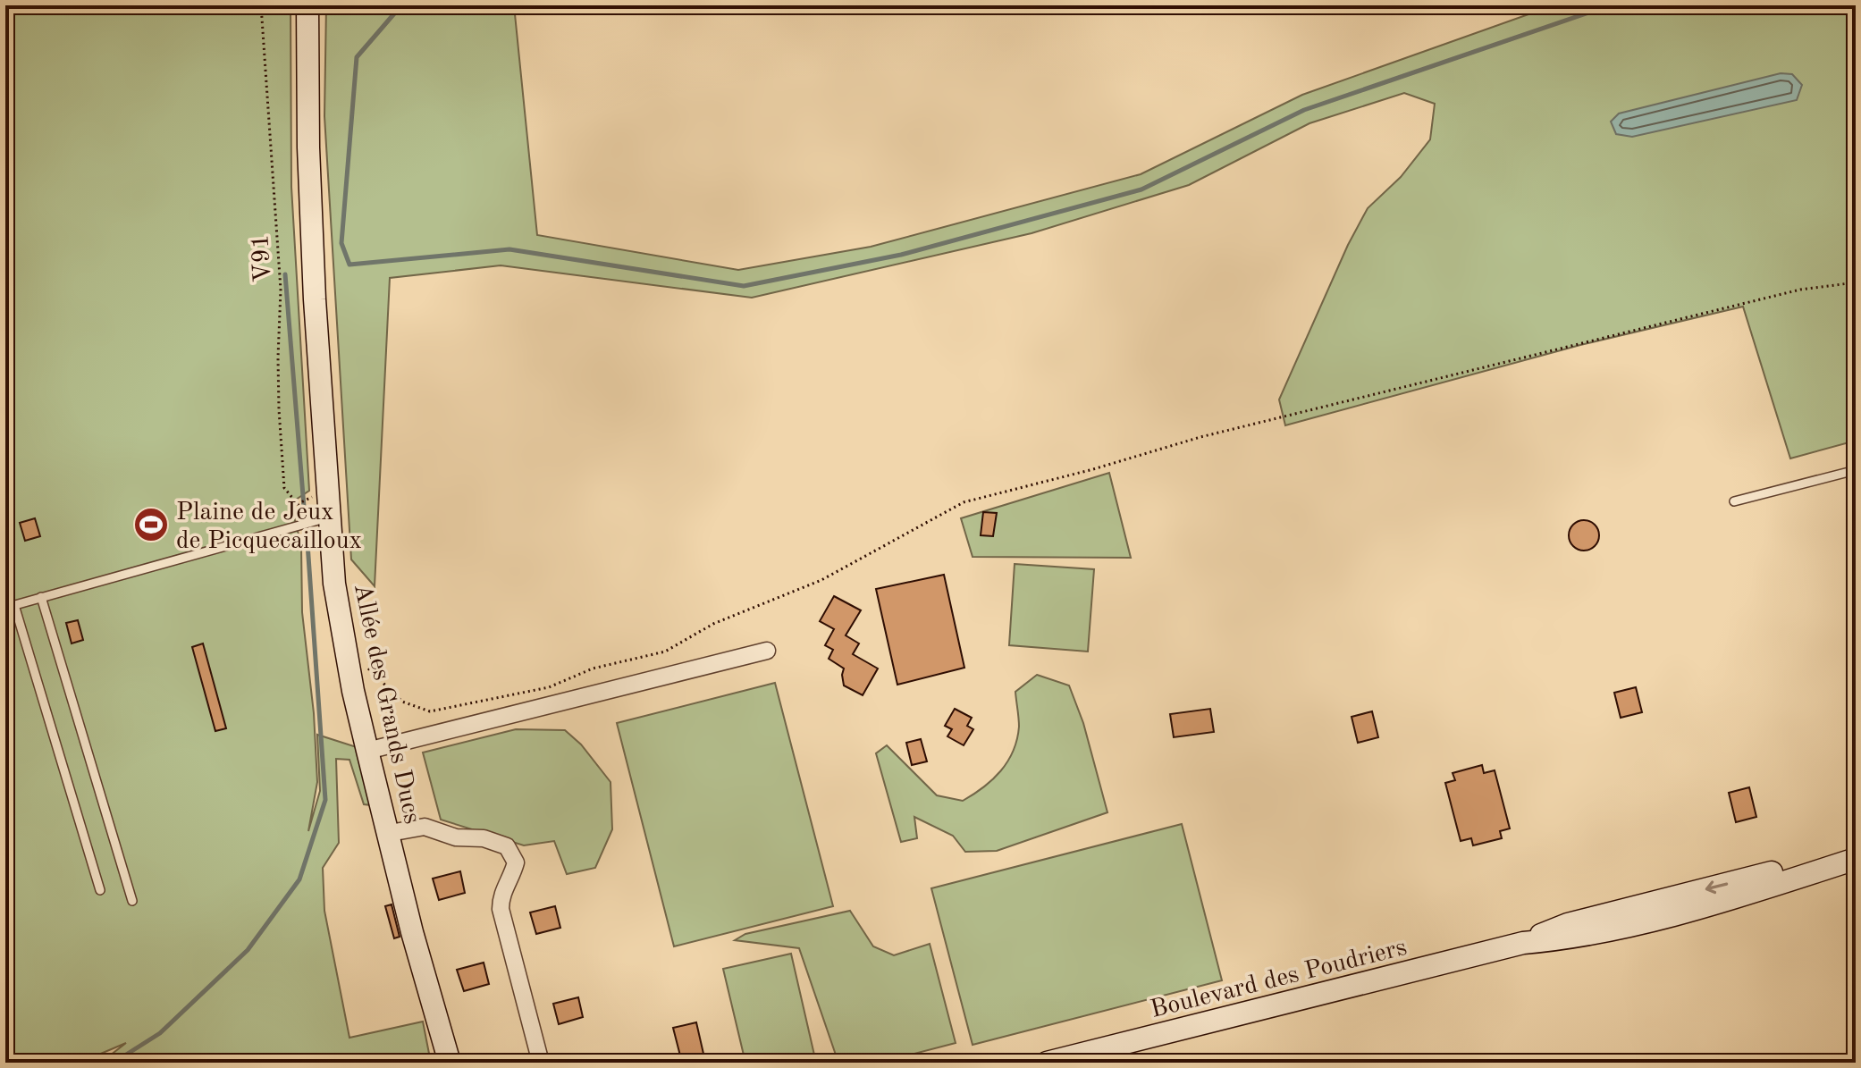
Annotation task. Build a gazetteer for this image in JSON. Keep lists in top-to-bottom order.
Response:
{
  "streets": {
    "main road": ["Allée des Grands Ducs", "Boulevard des Poudriers"],
    "path": ["V91"]
  },
  "crossings": [
    ["V91", "Allée des Grands Ducs"]
  ],
  "places": {
    "sports": ["Plaine de Jeux de Picquecailloux"]
  }
}
